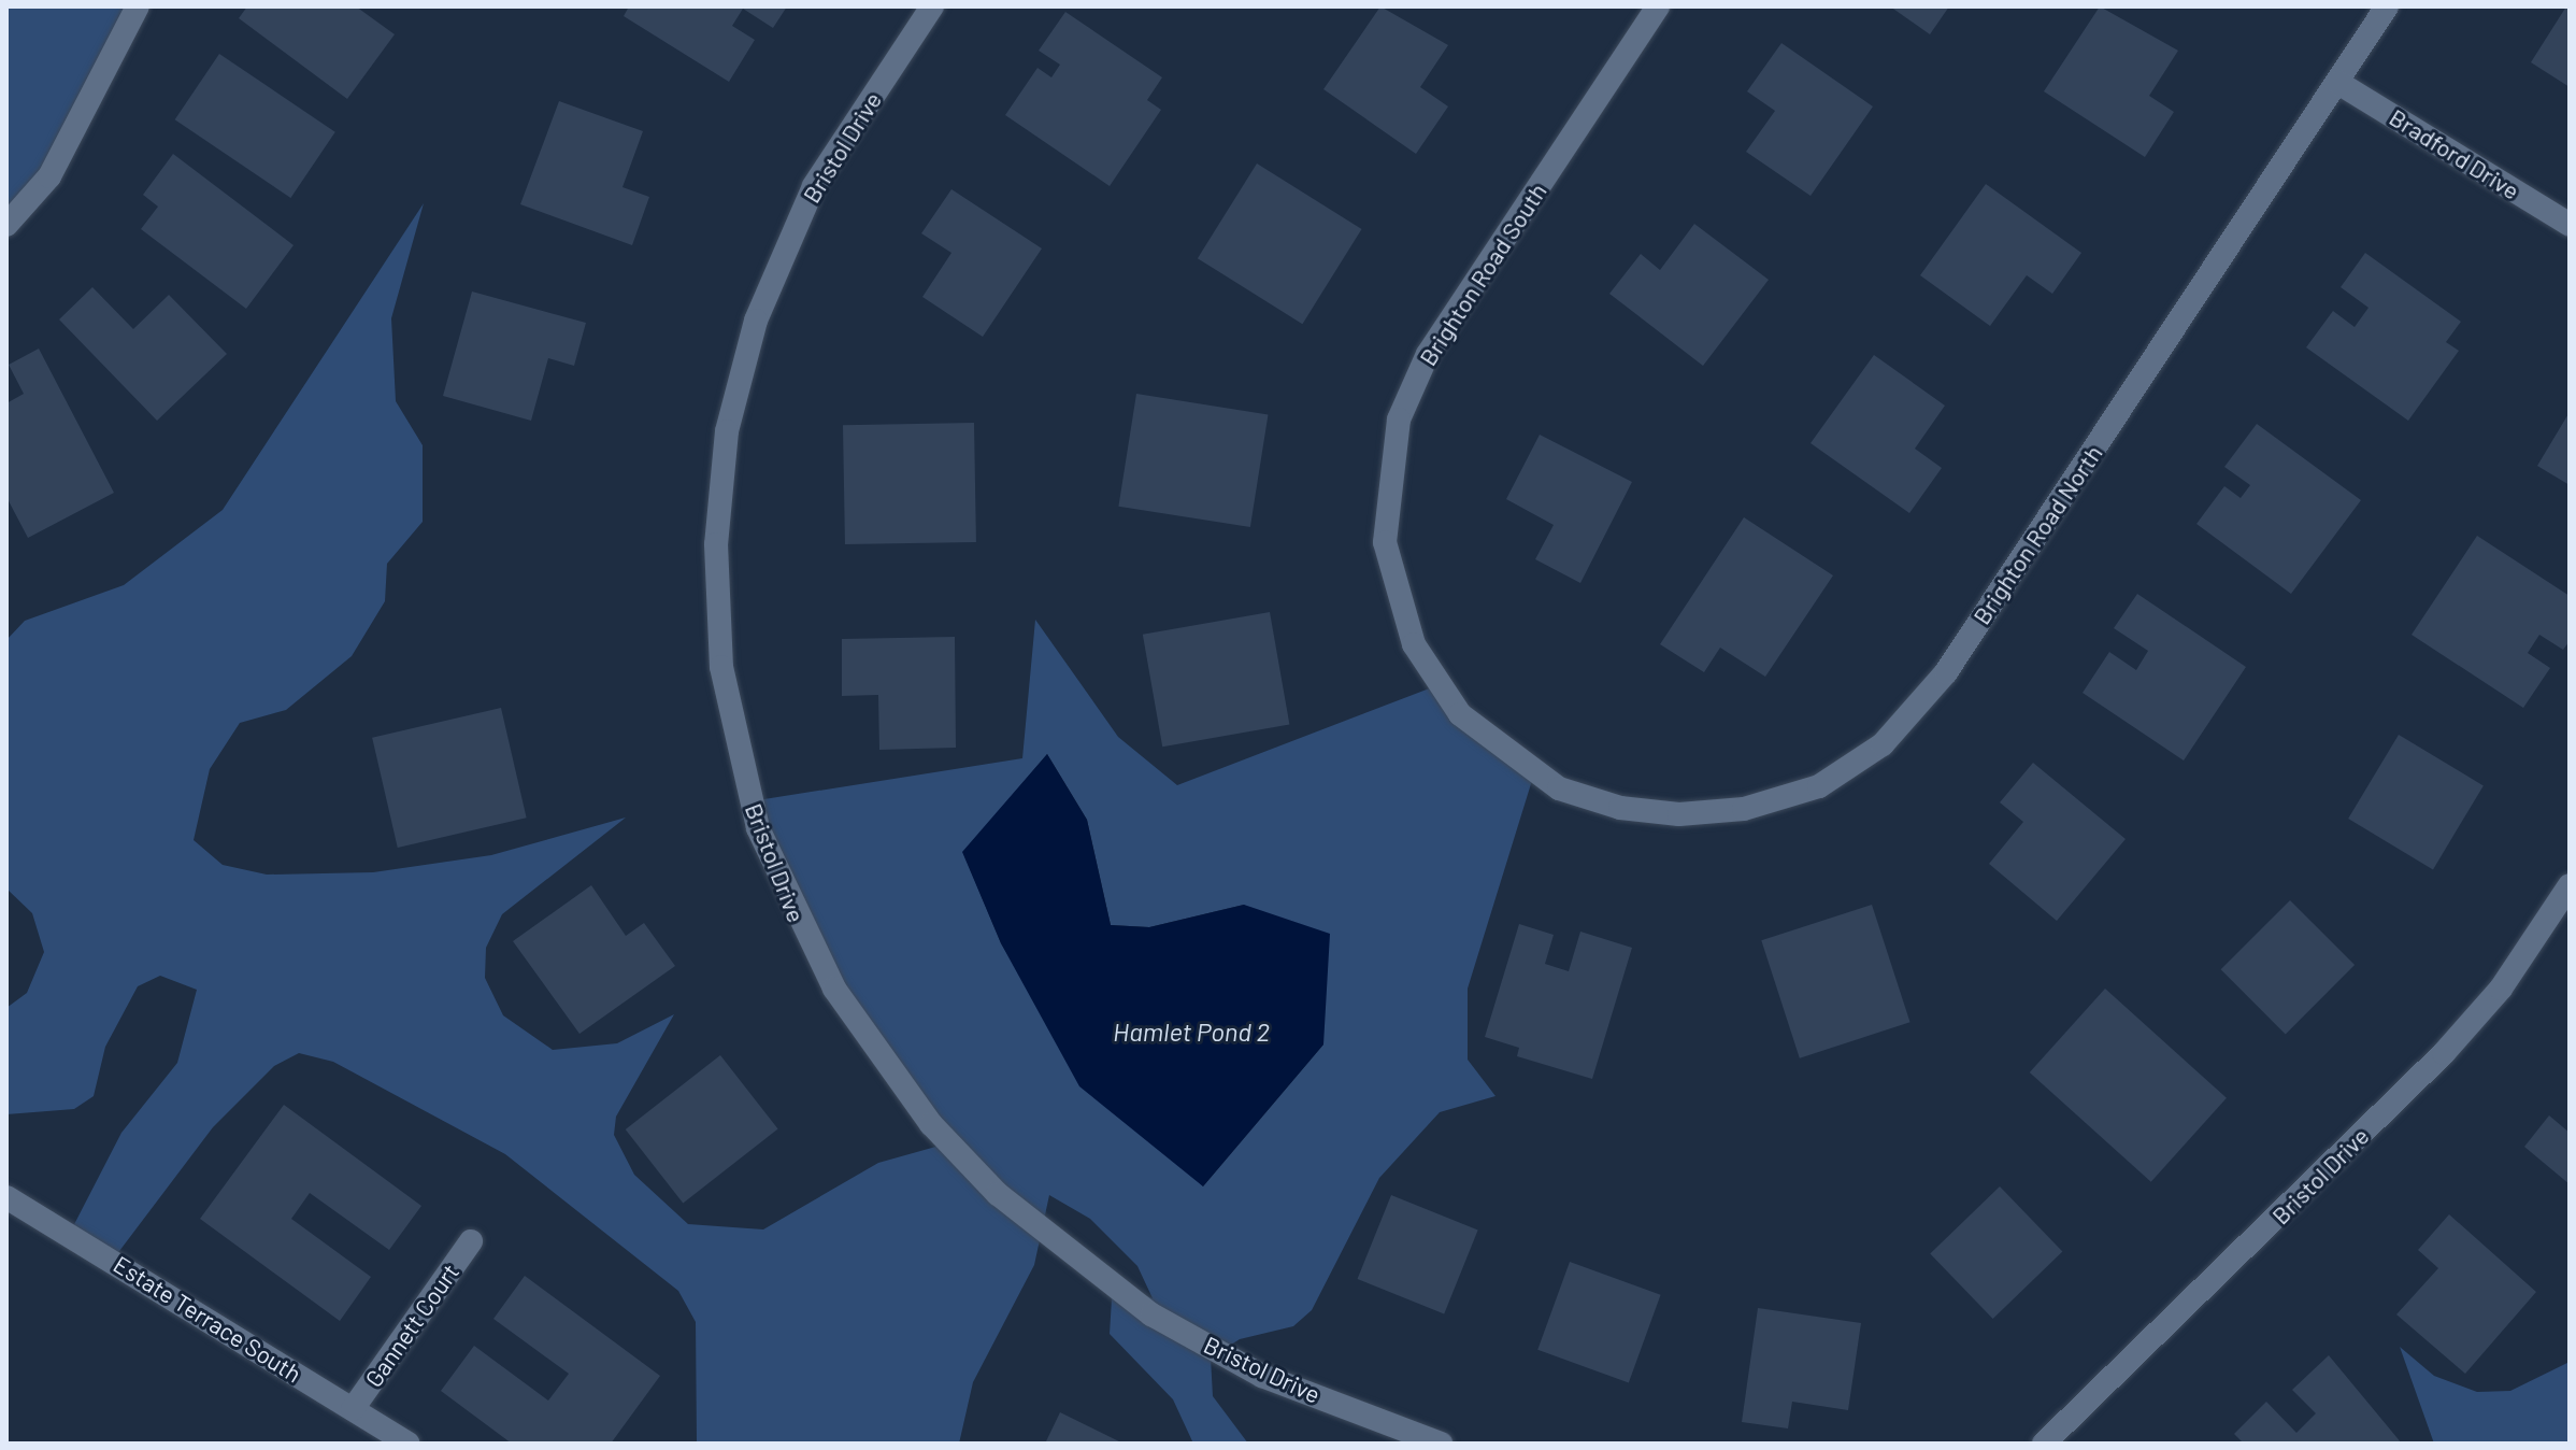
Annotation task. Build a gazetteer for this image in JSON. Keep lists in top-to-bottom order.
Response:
{
  "streets": {
    "street": [
      "Bristol Drive",
      "Bradford Drive",
      "Brighton Road South",
      "Brighton Road North",
      "Estate Terrace South",
      "Gannett Court"
    ]
  },
  "crossings": [
    ["Bradford Drive", "Brighton Road North"],
    ["Brighton Road South", "Brighton Road North"],
    ["Estate Terrace South", "Gannett Court"]
  ],
  "water": ["Hamlet Pond 2"]
}
